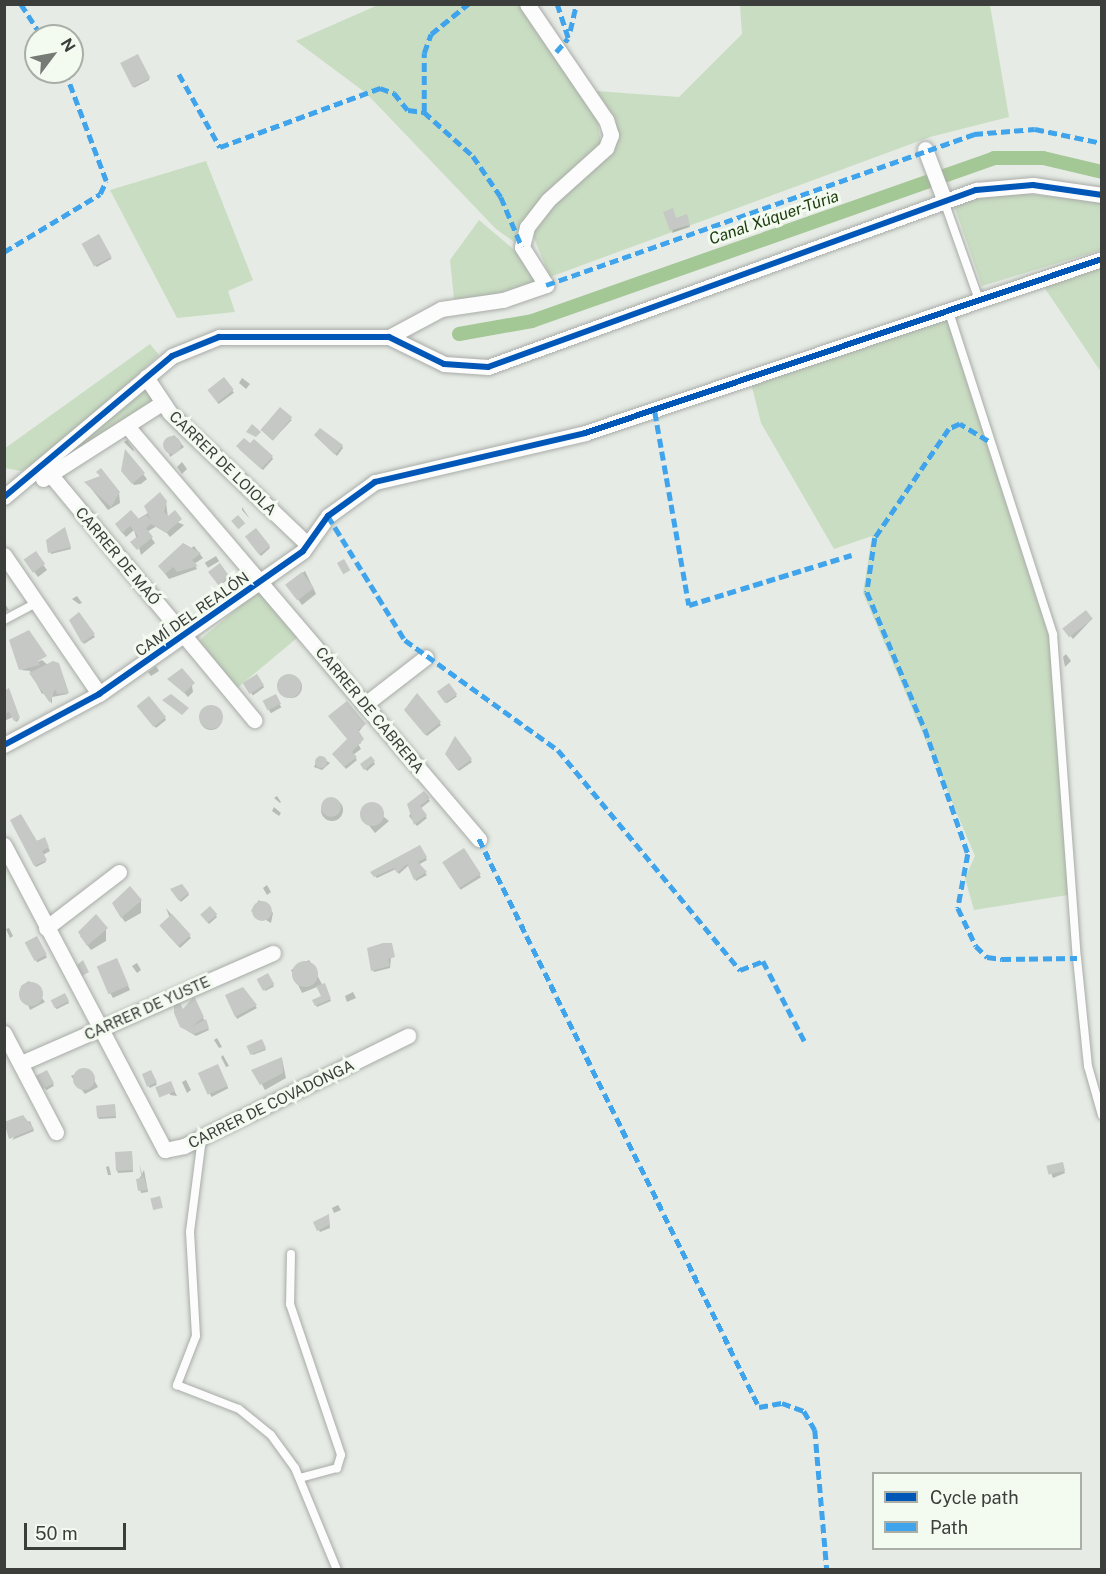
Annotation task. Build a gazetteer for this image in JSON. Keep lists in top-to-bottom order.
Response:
{
  "streets": {
    "street": [
      "CARRER DE LOIOLA",
      "CARRER DE MAÓ",
      "CAMÍ DEL REALÓN",
      "CARRER DE CABRERA",
      "CARRER DE YUSTE",
      "CARRER DE COVADONGA"
    ]
  },
  "crossings": [
    ["CARRER DE LOIOLA", "CAMÍ DEL REALÓN"],
    ["CARRER DE MAÓ", "CAMÍ DEL REALÓN"],
    ["CAMÍ DEL REALÓN", "CARRER DE CABRERA"],
    ["CARRER DE YUSTE", "CARRER DE COVADONGA"]
  ],
  "water": ["Canal Xúquer-Túria"],
  "legend": ["Cycle path", "Path"],
  "scale_bar": "50 m",
  "north": "top right"
}
